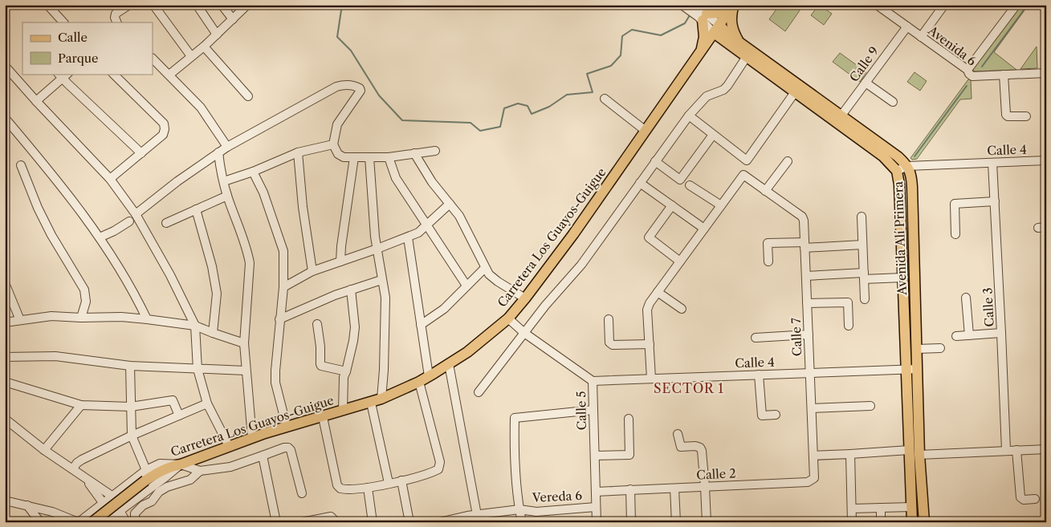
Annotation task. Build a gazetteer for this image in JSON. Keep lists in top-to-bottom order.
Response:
{
  "streets": {
    "main road": ["Carretera Los Guayos-Guigue", "Avenida Alí Primera"],
    "street": [
      "Avenida 6",
      "Calle 9",
      "Calle 4",
      "Calle 3",
      "Calle 7",
      "Calle 5",
      "Calle 2",
      "Vereda 6"
    ]
  },
  "crossings": [
    ["Avenida 6", "Calle 9"],
    ["Calle 9", "Avenida Alí Primera"],
    ["Calle 4", "Avenida Alí Primera"],
    ["Calle 4", "Calle 3"],
    ["Calle 4", "Calle 7"],
    ["Calle 4", "Calle 5"],
    ["Carretera Los Guayos-Guigue", "Avenida Alí Primera"],
    ["Carretera Los Guayos-Guigue", "Calle 5"],
    ["Calle 7", "Calle 2"],
    ["Calle 5", "Calle 2"],
    ["Calle 5", "Vereda 6"]
  ],
  "districts": ["SECTOR 1"],
  "legend": ["Calle", "Parque"]
}
